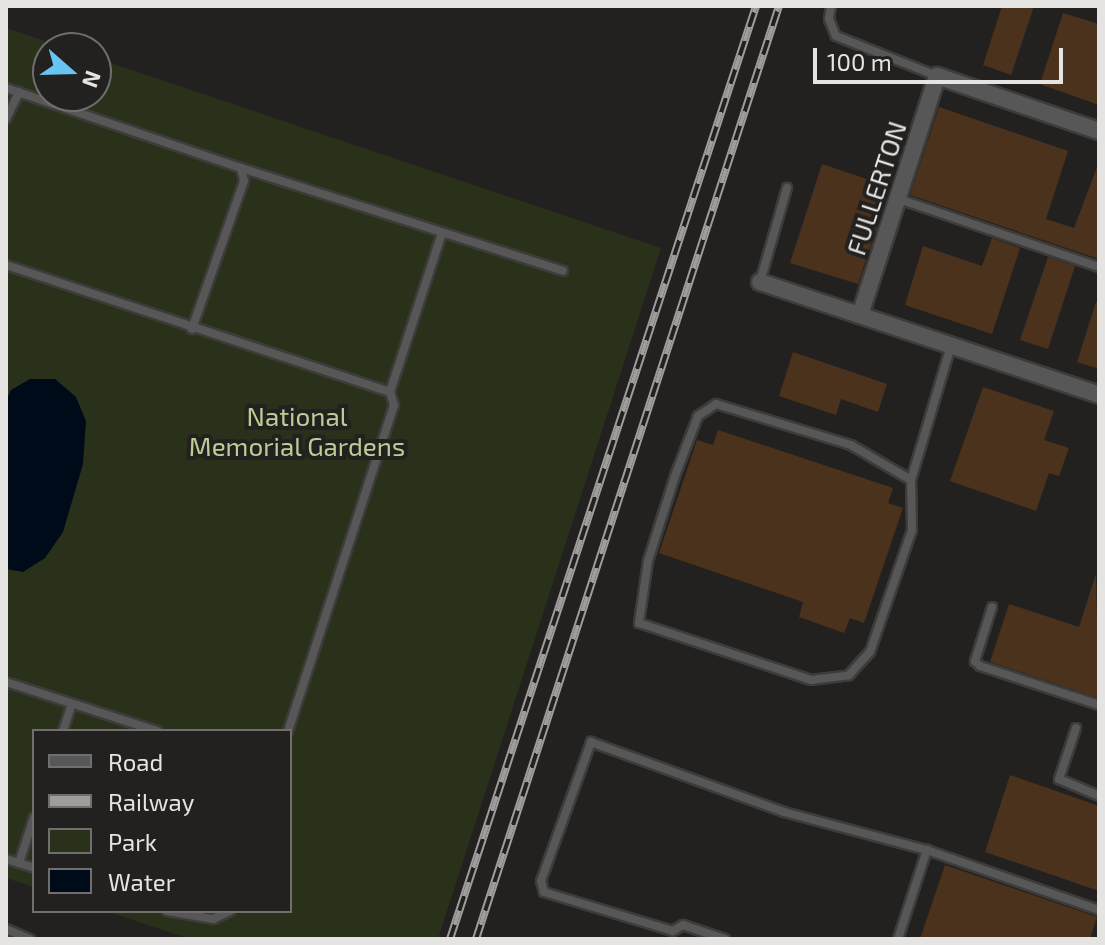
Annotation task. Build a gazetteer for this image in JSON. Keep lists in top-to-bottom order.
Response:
{
  "streets": {
    "street": ["FULLERTON"]
  },
  "parks": ["National Memorial Gardens"],
  "legend": [
    "Road",
    "Railway",
    "Park",
    "Water"
  ],
  "scale_bar": "100 m",
  "north": "right"
}
